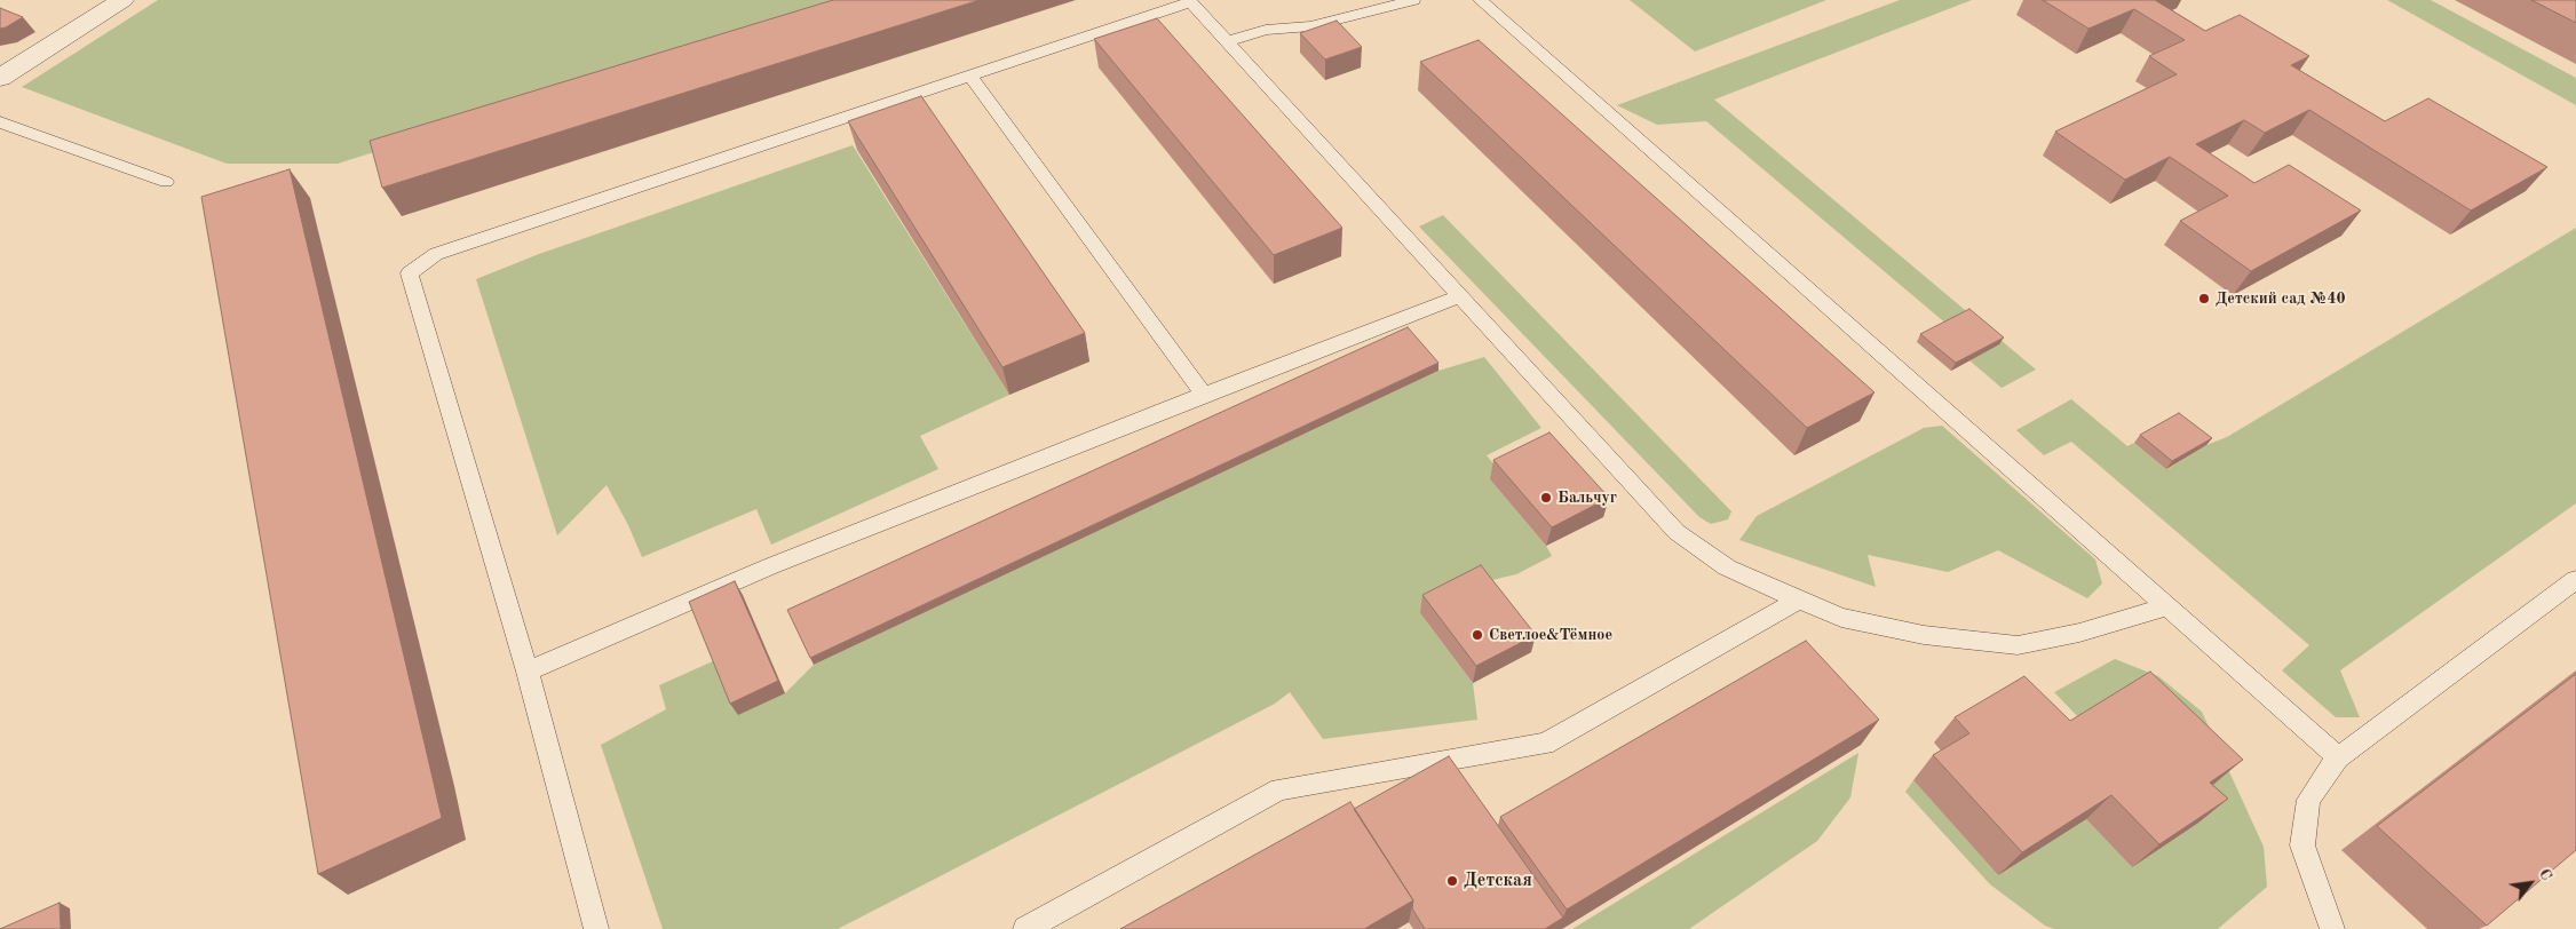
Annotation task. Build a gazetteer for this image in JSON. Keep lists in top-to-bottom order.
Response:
{
  "places": [
    "Детский сад №40",
    "Бальчуг",
    "Светлое&Тёмное",
    "Детская"
  ],
  "north": "top right"
}
